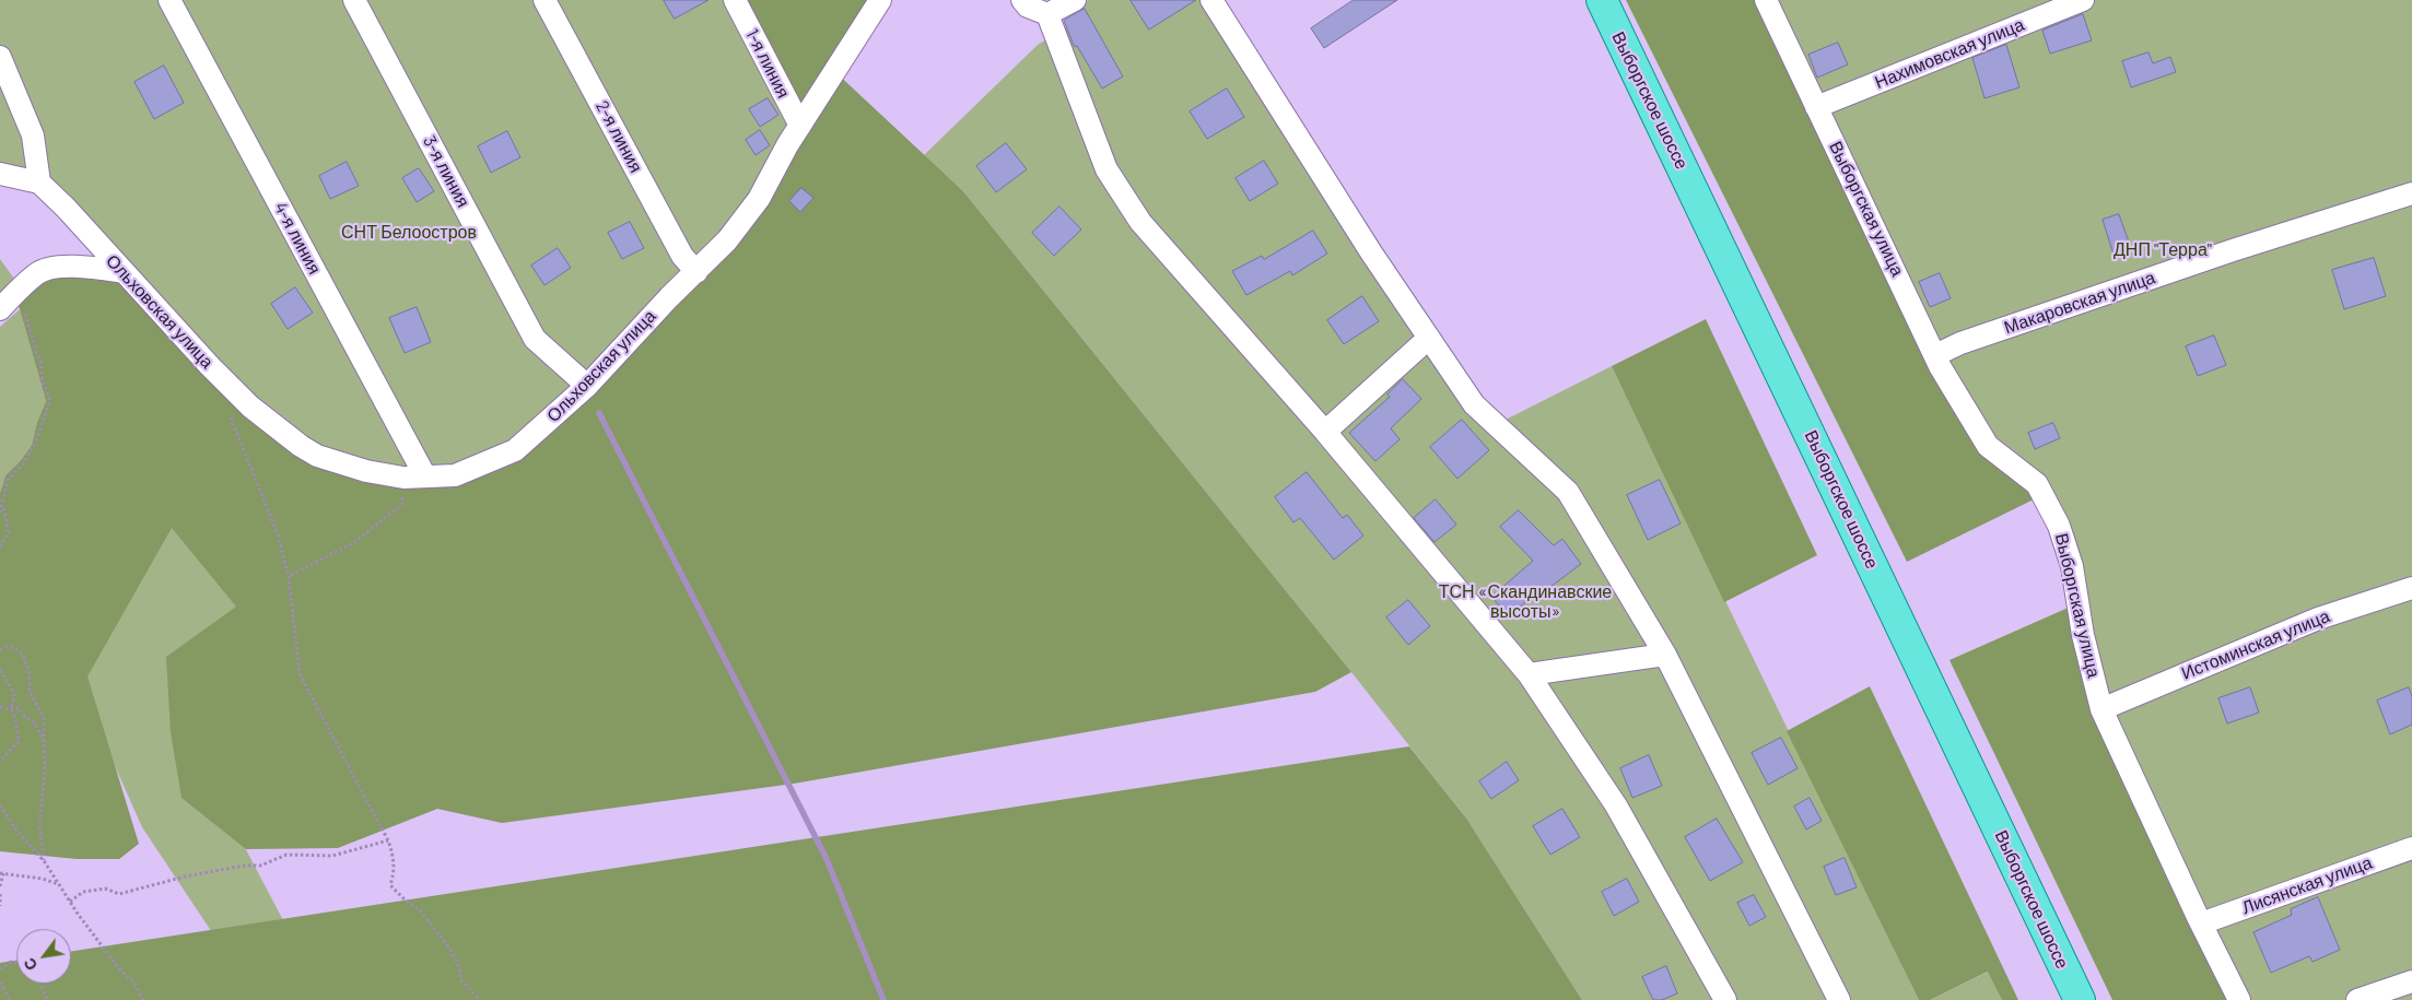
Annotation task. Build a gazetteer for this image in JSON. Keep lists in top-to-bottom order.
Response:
{
  "streets": {
    "main road": ["Выборгское шоссе"],
    "street": [
      "Нахимовская улица",
      "1-я линия",
      "2-я линия",
      "3-я линия",
      "Выборгская улица",
      "4-я линия",
      "Макаровская улица",
      "Ольховская улица",
      "Истоминская улица",
      "Лисянская улица"
    ]
  },
  "crossings": [
    ["Нахимовская улица", "Выборгская улица"],
    ["1-я линия", "Ольховская улица"],
    ["2-я линия", "Ольховская улица"],
    ["3-я линия", "Ольховская улица"],
    ["Выборгская улица", "Макаровская улица"],
    ["Выборгская улица", "Истоминская улица"],
    ["Выборгская улица", "Лисянская улица"],
    ["4-я линия", "Ольховская улица"]
  ],
  "parks": ["СНТ Белоостров", "ДНП \"Терра\"", "ТСН «Скандинавские высоты»"],
  "north": "bottom left"
}
